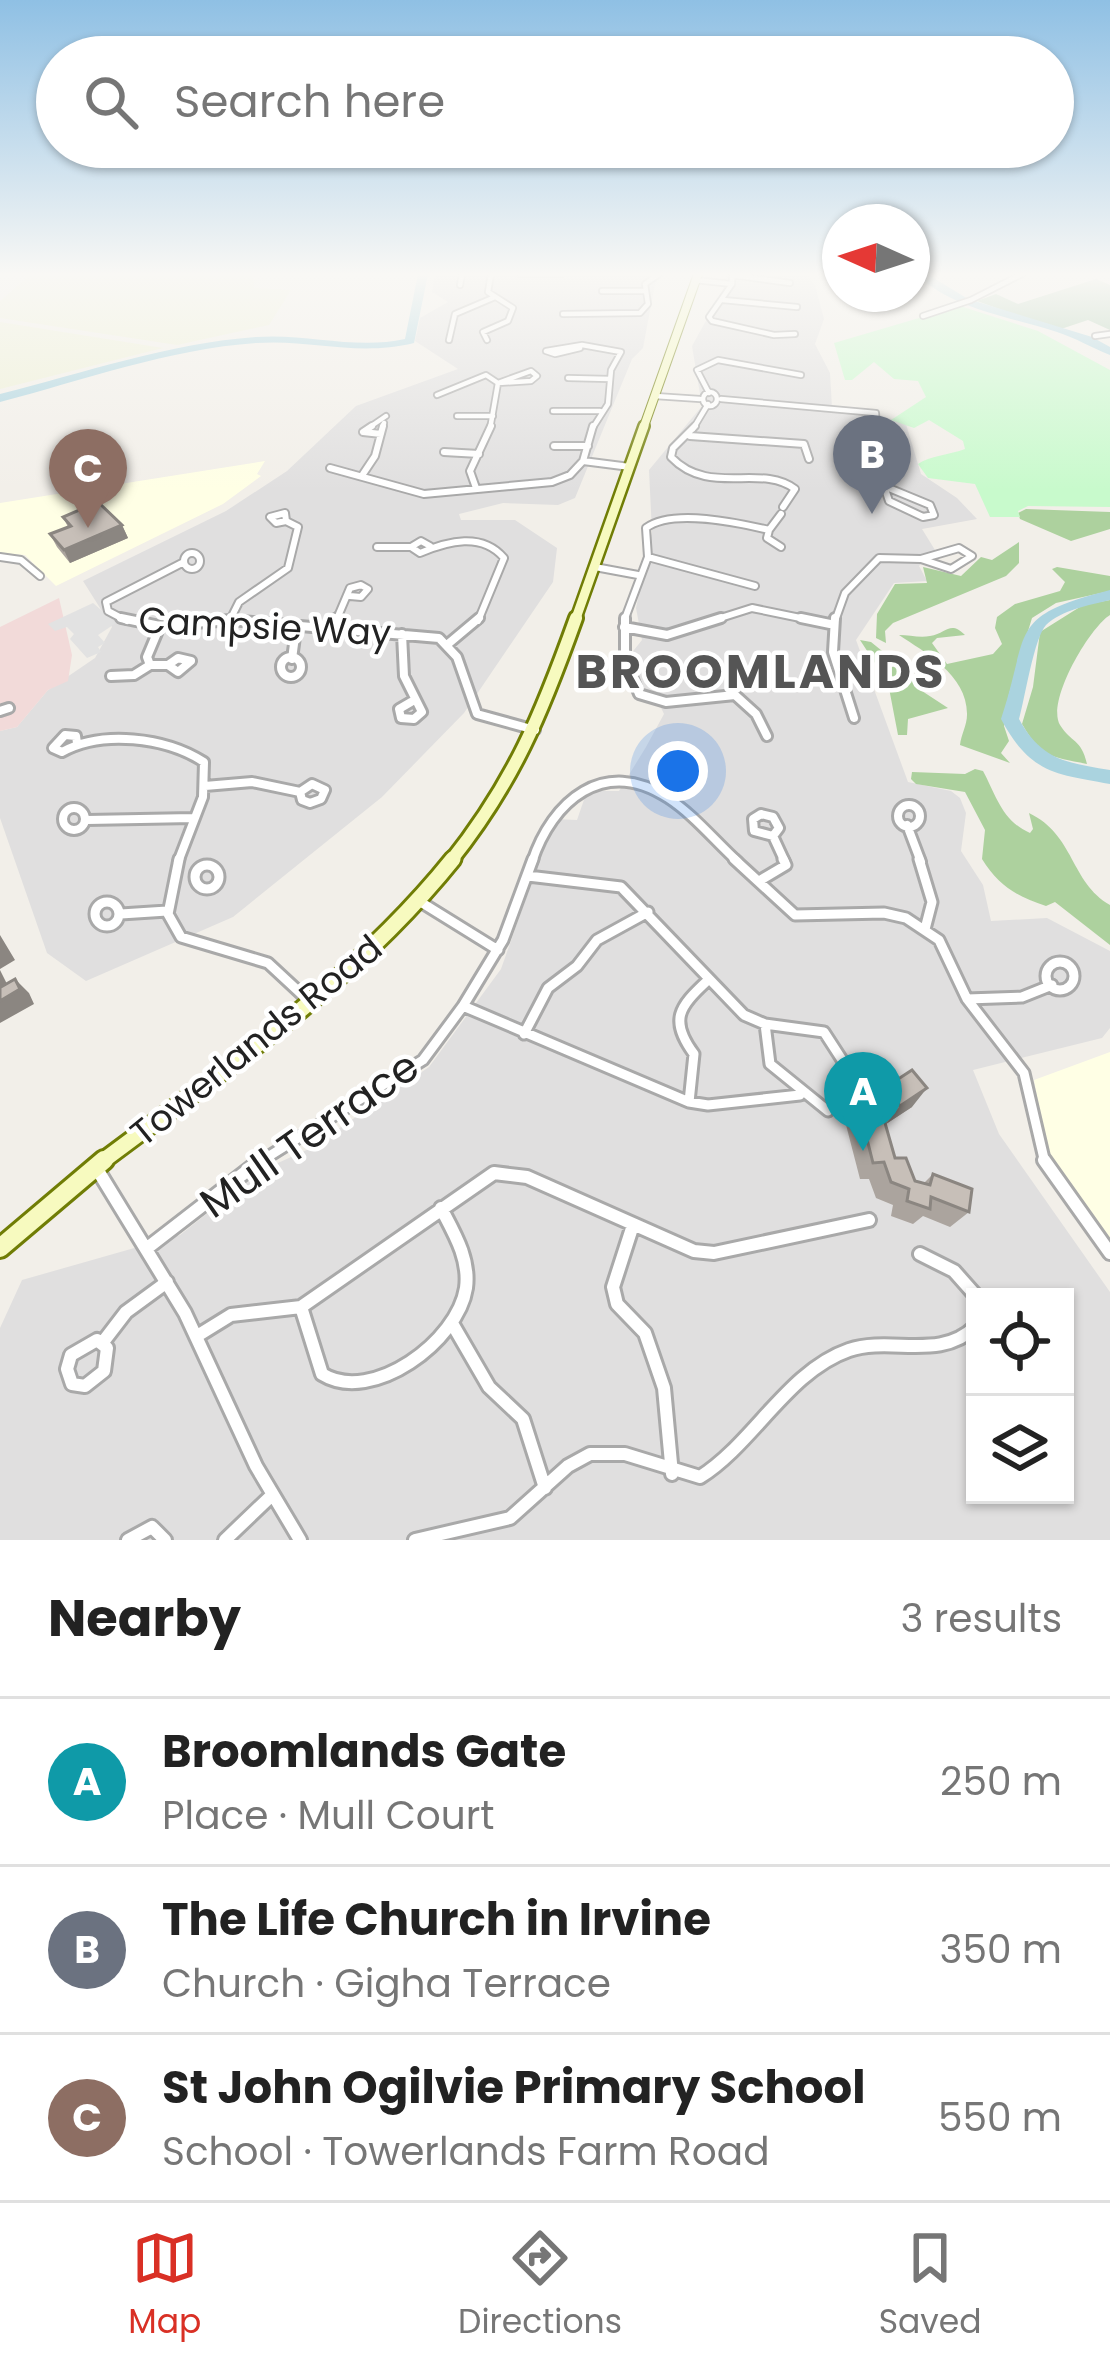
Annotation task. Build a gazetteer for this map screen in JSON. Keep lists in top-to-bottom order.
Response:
{
  "streets": {
    "street": ["Campsie Way", "Towerlands Road", "Mull Terrace"]
  },
  "districts": ["BROOMLANDS"],
  "north": "left",
  "page": {
    "search": "Search here",
    "pins": ["B", "C", "A"],
    "heading": ["Nearby", "3 results"],
    "list": [
      {
        "mark": "A",
        "name": "Broomlands Gate",
        "note": "Place · Mull Court",
        "value": "250 m"
      },
      {
        "mark": "B",
        "name": "The Life Church in Irvine",
        "note": "Church · Gigha Terrace",
        "value": "350 m"
      },
      {
        "mark": "C",
        "name": "St John Ogilvie Primary School",
        "note": "School · Towerlands Farm Road",
        "value": "550 m"
      }
    ],
    "nav": ["Map", "Directions", "Saved"]
  }
}
